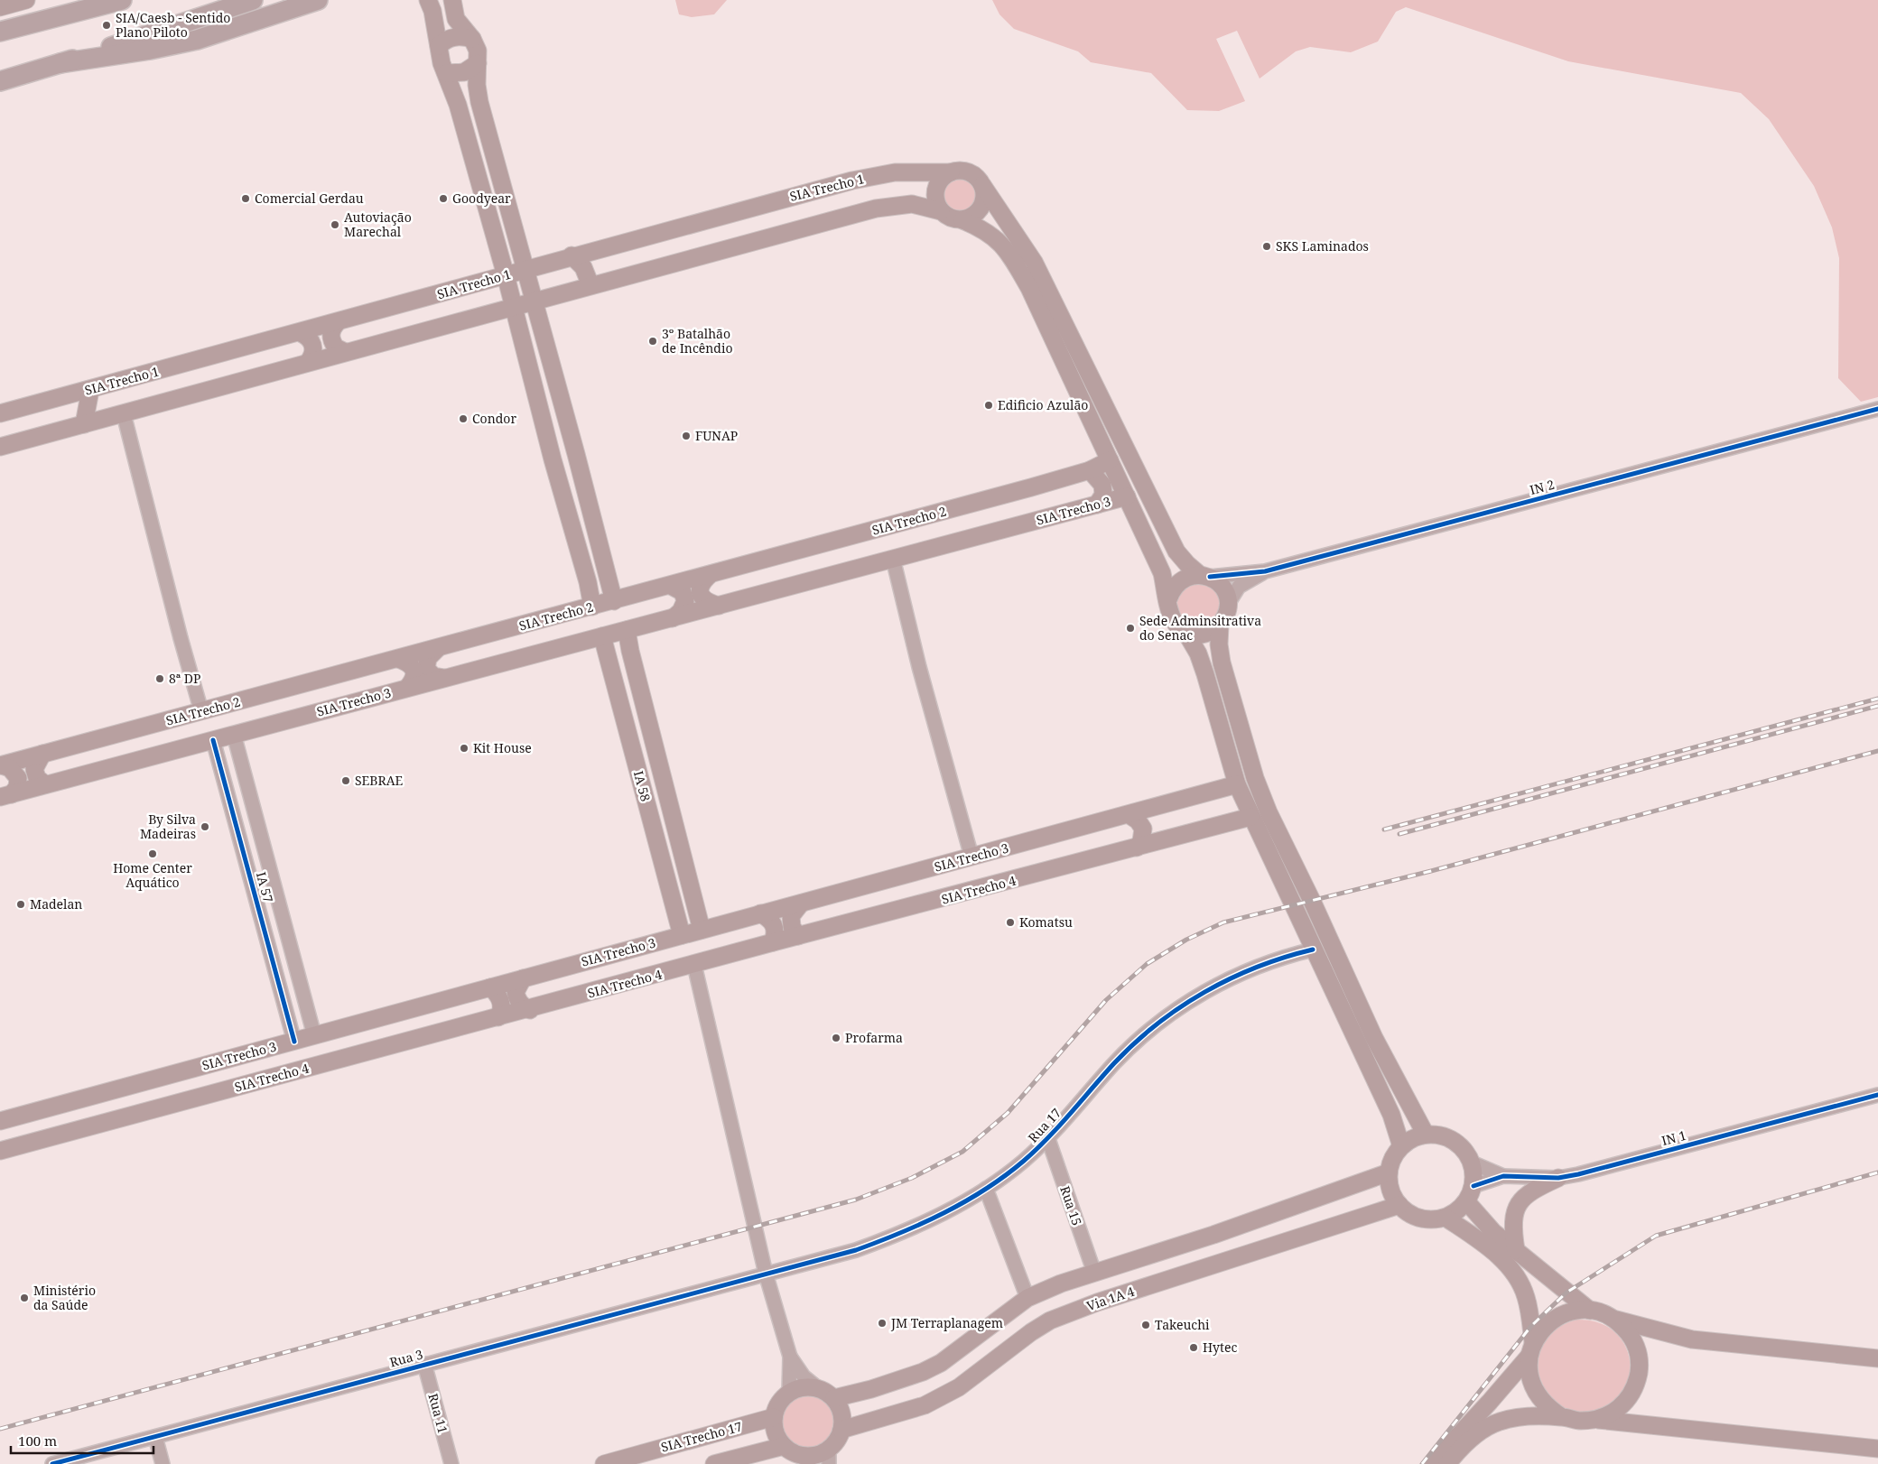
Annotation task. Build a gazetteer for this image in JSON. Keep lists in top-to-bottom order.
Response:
{
  "streets": {
    "main road": [
      "SIA Trecho 1",
      "SIA Trecho 3",
      "SIA Trecho 2",
      "IA 58",
      "SIA Trecho 4",
      "Via 1A 4",
      "SIA Trecho 17"
    ],
    "street": [
      "IN 2",
      "IA 57",
      "Rua 17",
      "IN 1",
      "Rua 15",
      "Rua 3",
      "Rua 11"
    ]
  },
  "crossings": [
    ["SIA Trecho 3", "IA 58"],
    ["SIA Trecho 3", "IA 57"],
    ["Rua 17", "Rua 15"],
    ["Rua 17", "Rua 3"],
    ["IN 1", "Via 1A 4"],
    ["Via 1A 4", "SIA Trecho 17"],
    ["Rua 3", "Rua 11"]
  ],
  "places": [
    "SIA/Caesb - Sentido Plano Piloto",
    "Comercial Gerdau",
    "Goodyear",
    "Autoviação Marechal",
    "SKS Laminados",
    "3º Batalhão de Incêndio",
    "Edificio Azulão",
    "Condor",
    "FUNAP",
    "Sede Adminsitrativa do Senac",
    "8ª DP",
    "Kit House",
    "SEBRAE",
    "By Silva Madeiras",
    "Home Center Aquático",
    "Madelan",
    "Komatsu",
    "Profarma",
    "Ministério da Saúde",
    "JM Terraplanagem",
    "Takeuchi",
    "Hytec"
  ],
  "scale_bar": "100 m"
}
